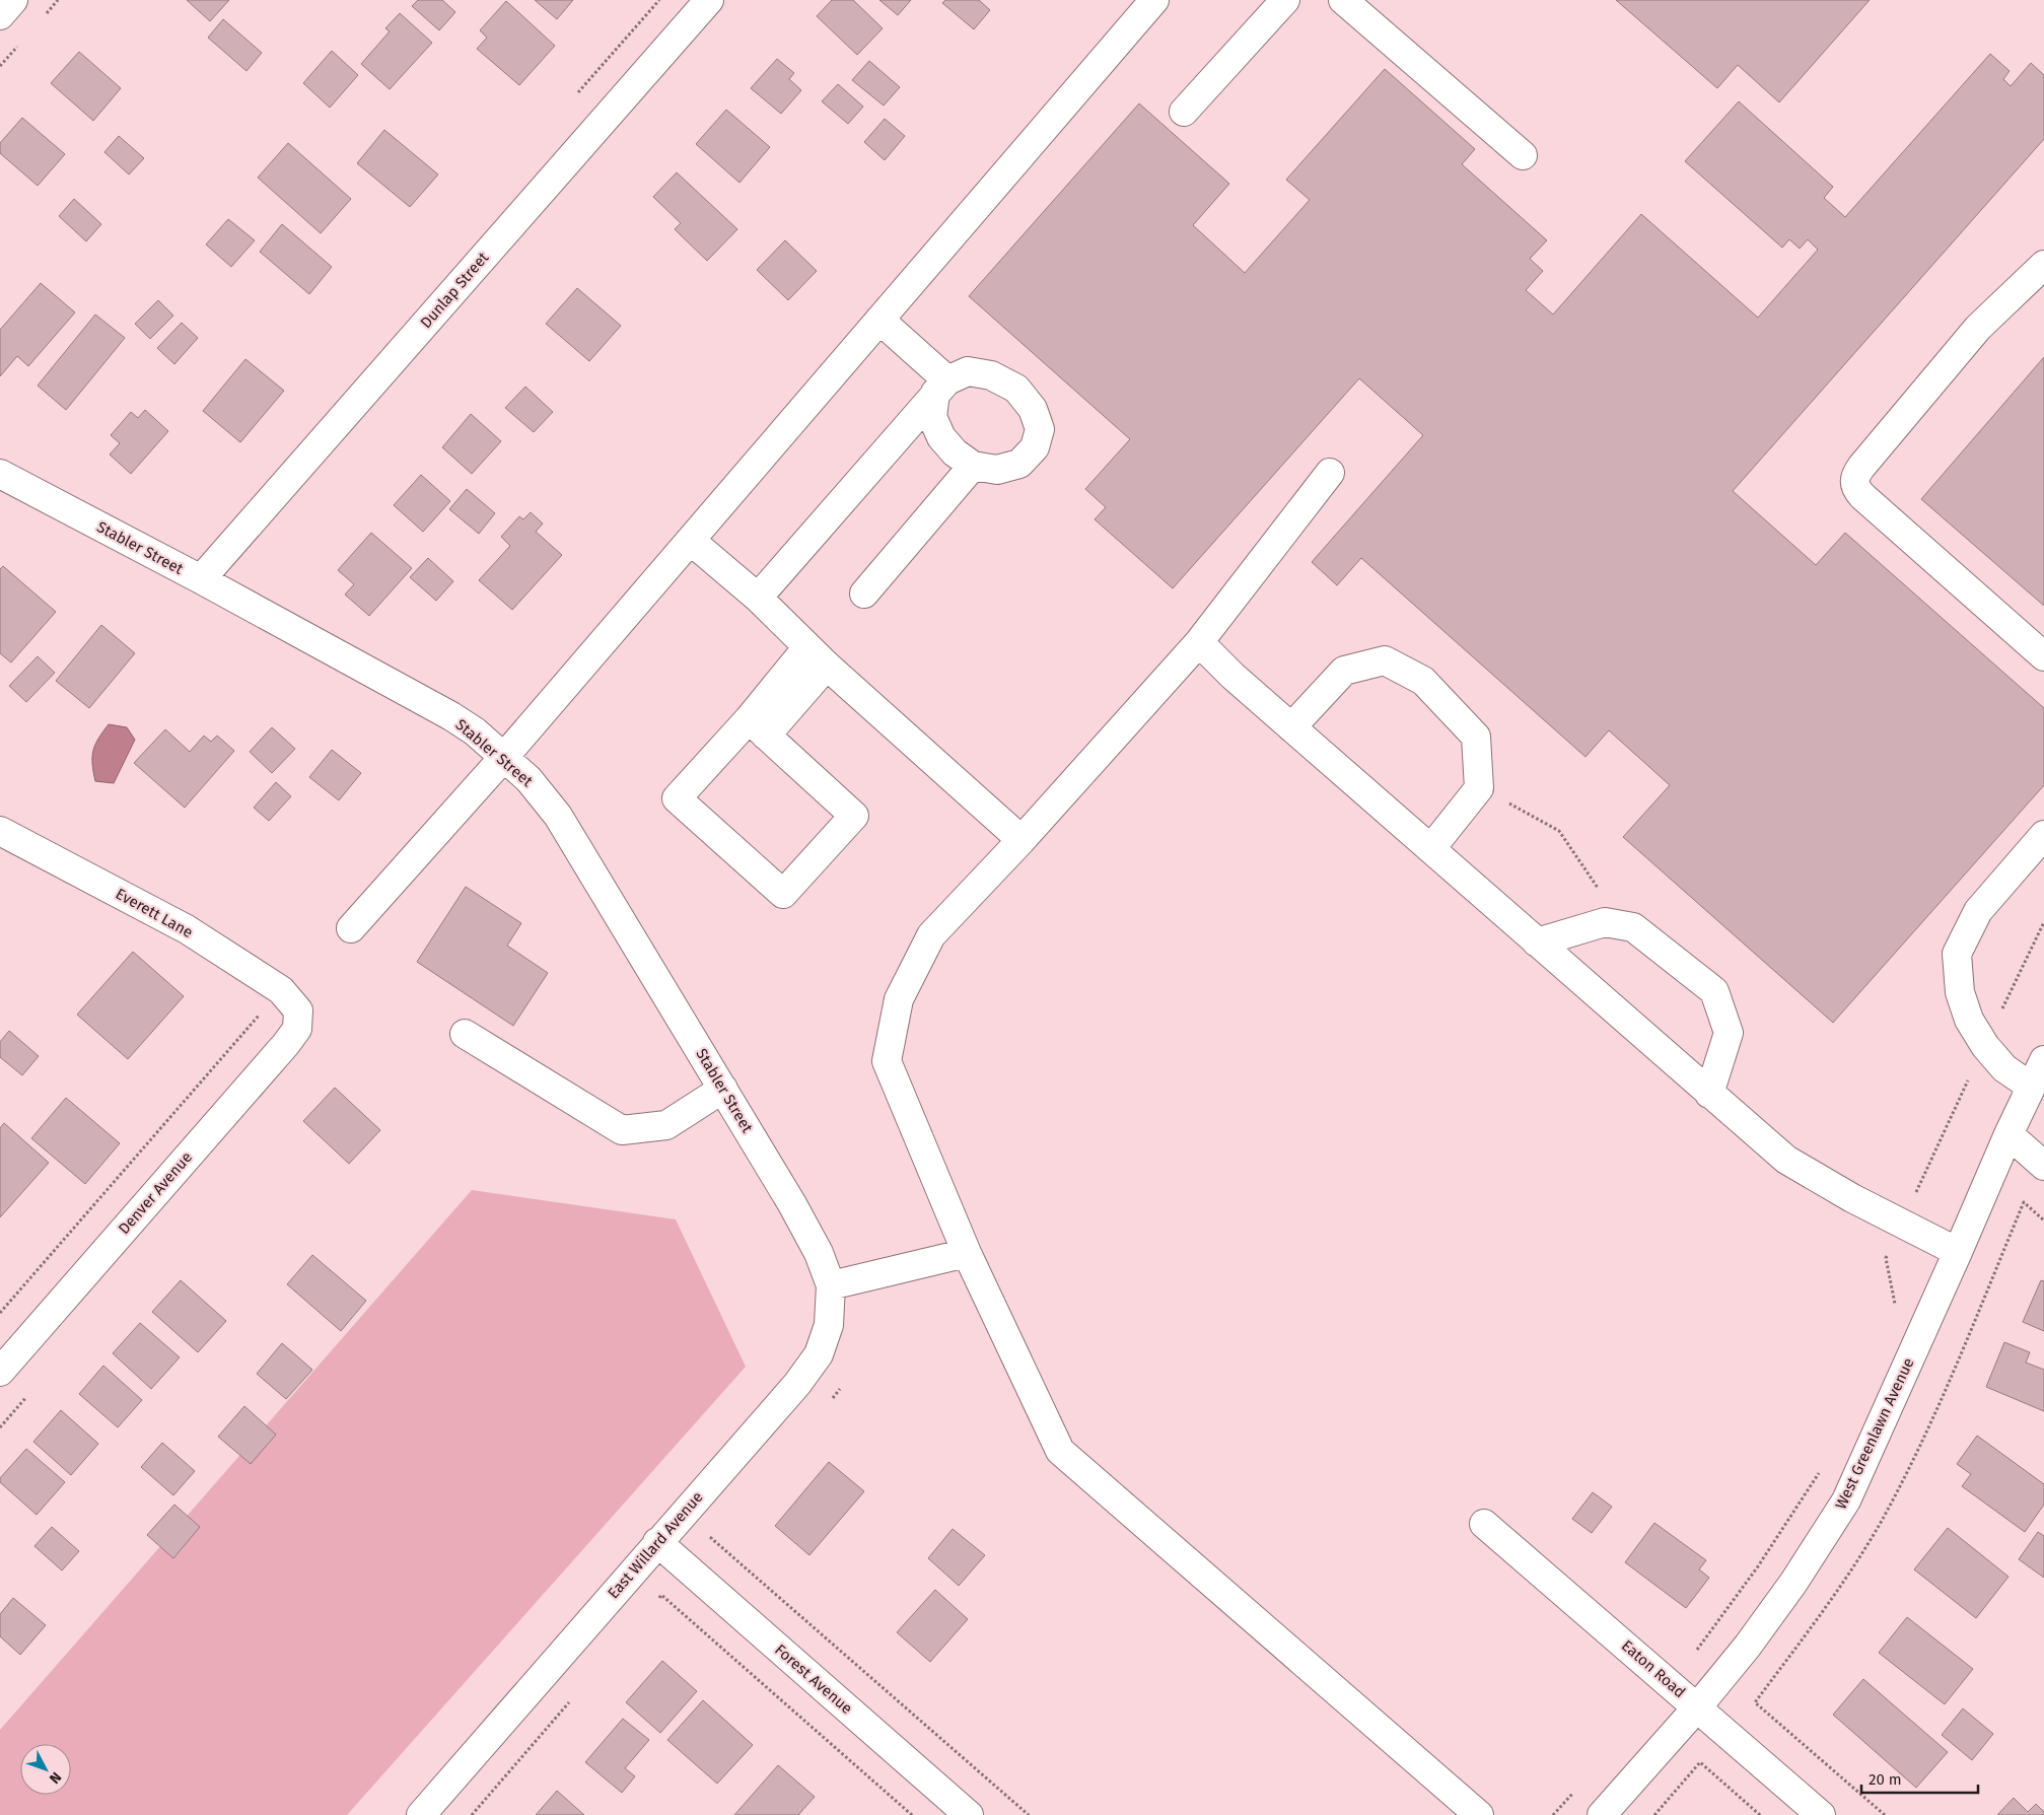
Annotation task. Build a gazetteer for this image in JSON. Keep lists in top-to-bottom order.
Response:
{
  "streets": {
    "street": [
      "Dunlap Street",
      "Stabler Street",
      "Everett Lane",
      "Denver Avenue",
      "West Greenlawn Avenue",
      "East Willard Avenue",
      "Eaton Road",
      "Forest Avenue"
    ]
  },
  "crossings": [
    ["Dunlap Street", "Stabler Street"],
    ["Stabler Street", "East Willard Avenue"],
    ["Everett Lane", "Denver Avenue"],
    ["West Greenlawn Avenue", "Eaton Road"],
    ["East Willard Avenue", "Forest Avenue"]
  ],
  "scale_bar": "20 m",
  "north": "bottom right"
}
